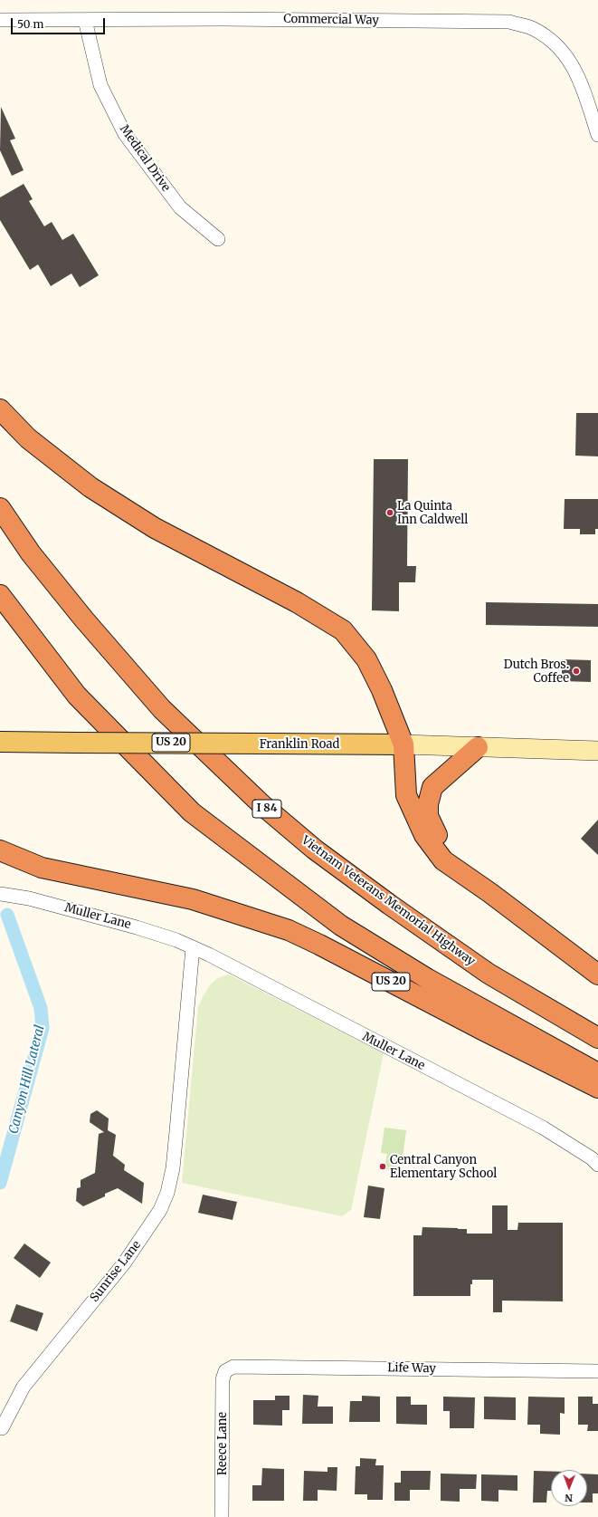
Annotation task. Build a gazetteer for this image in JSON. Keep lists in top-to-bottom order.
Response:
{
  "streets": {
    "highway": ["US 20", "I 84", "Vietnam Veterans Memorial Highway"],
    "main road": ["Franklin Road"],
    "street": [
      "Commercial Way",
      "Medical Drive",
      "Muller Lane",
      "Sunrise Lane",
      "Life Way",
      "Reece Lane"
    ]
  },
  "crossings": [
    ["Commercial Way", "Medical Drive"],
    ["Muller Lane", "Sunrise Lane"],
    ["Life Way", "Reece Lane"]
  ],
  "water": ["Canyon Hill Lateral"],
  "places": ["La Quinta Inn Caldwell", "Dutch Bros. Coffee", "Central Canyon Elementary School"],
  "scale_bar": "50 m",
  "north": "bottom"
}
